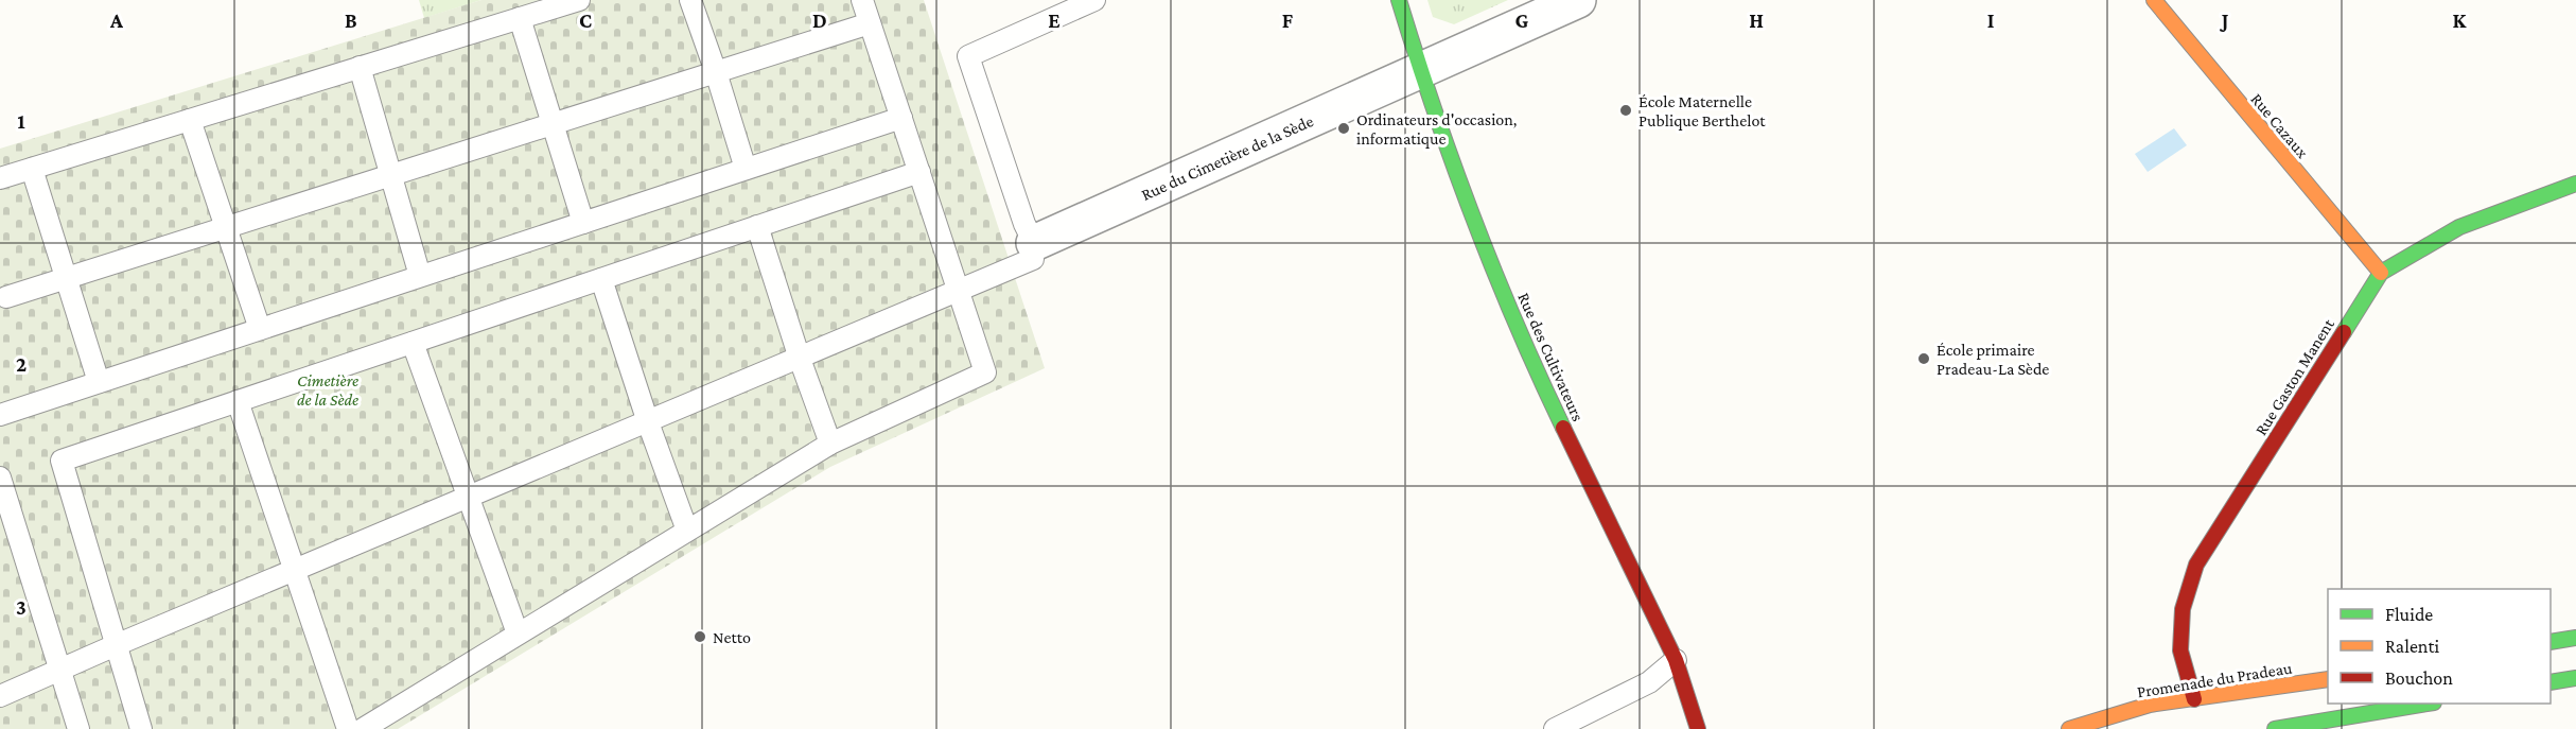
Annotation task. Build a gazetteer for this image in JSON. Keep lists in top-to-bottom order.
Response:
{
  "streets": {
    "street": [
      "Rue Cazaux",
      "Rue du Cimetière de la Sède",
      "Rue des Cultivateurs",
      "Rue Gaston Manent",
      "Promenade du Pradeau"
    ]
  },
  "crossings": [
    ["Rue Cazaux", "Rue Gaston Manent"],
    ["Rue du Cimetière de la Sède", "Rue des Cultivateurs"],
    ["Rue Gaston Manent", "Promenade du Pradeau"]
  ],
  "parks": ["Cimetière de la Sède"],
  "places": [
    "École Maternelle Publique Berthelot",
    "Ordinateurs d'occasion, informatique",
    "École primaire Pradeau-La Sède",
    "Netto"
  ],
  "legend": ["Fluide", "Ralenti", "Bouchon"],
  "grid": {
    "columns": [
      "A",
      "B",
      "C",
      "D",
      "E",
      "F",
      "G",
      "H",
      "I",
      "J",
      "K"
    ],
    "rows": ["1", "2", "3"]
  }
}
